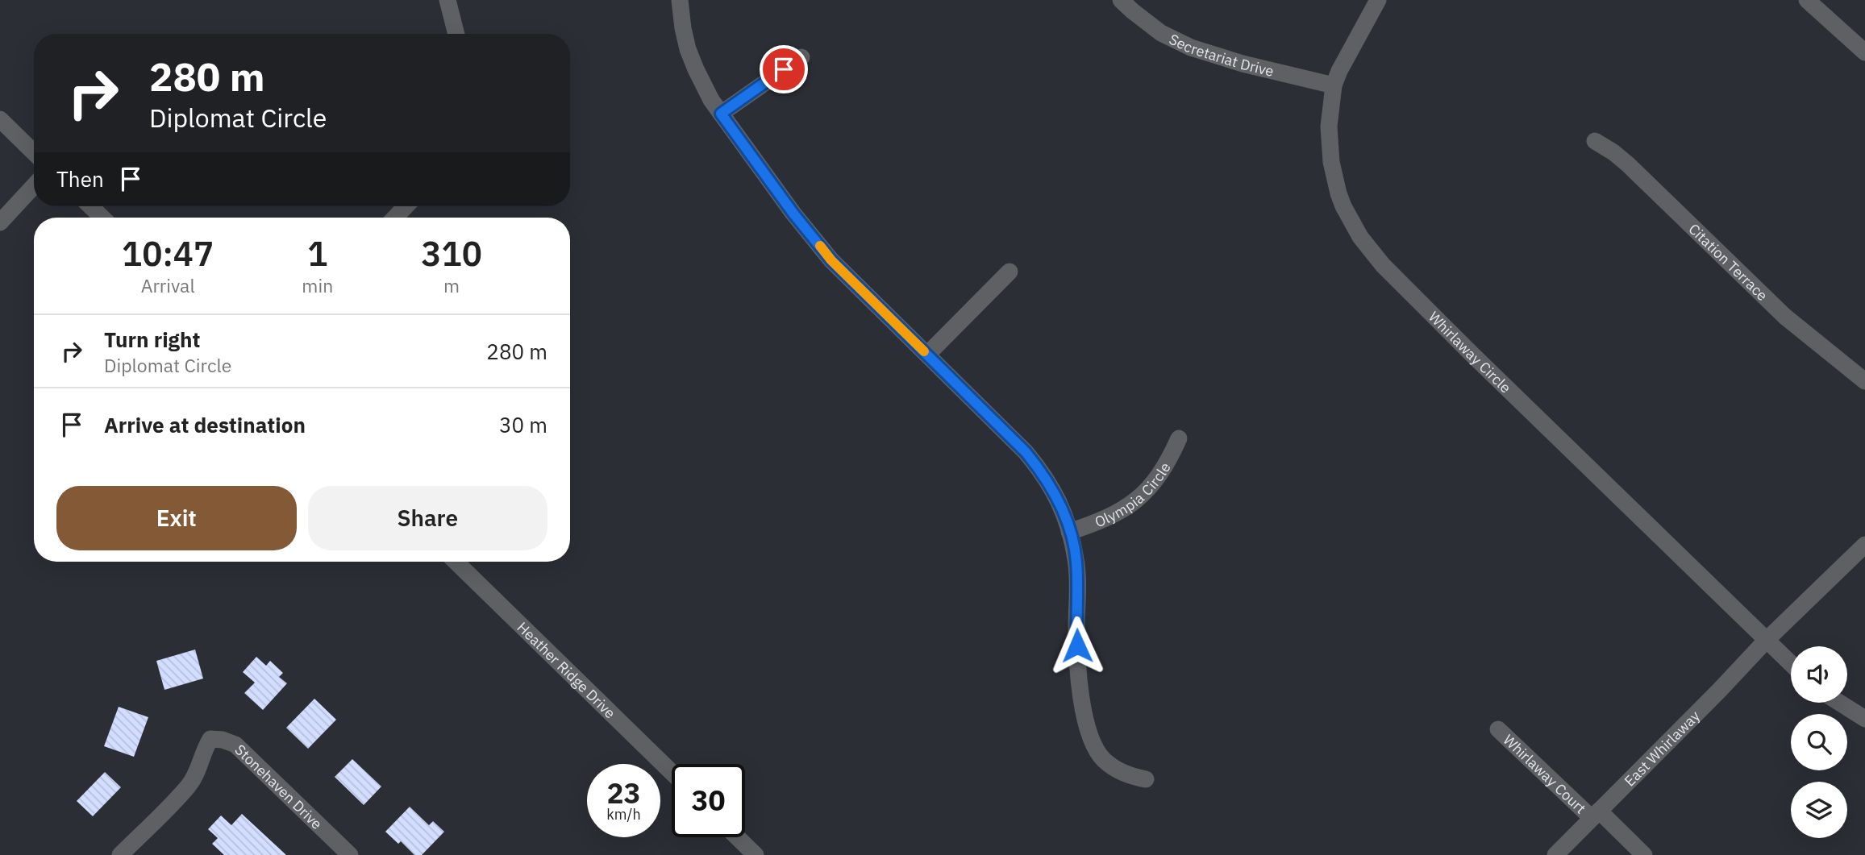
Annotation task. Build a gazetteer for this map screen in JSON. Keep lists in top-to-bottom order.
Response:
{
  "streets": {
    "street": [
      "Secretariat Drive",
      "Citation Terrace",
      "Whirlaway Circle",
      "Olympia Circle",
      "Heather Ridge Drive",
      "East Whirlaway",
      "Whirlaway Court",
      "Stonehaven Drive"
    ]
  },
  "crossings": [
    ["Secretariat Drive", "Whirlaway Circle"],
    ["Whirlaway Circle", "East Whirlaway"],
    ["East Whirlaway", "Whirlaway Court"]
  ],
  "page": {
    "turn": ["280 m", "Diplomat Circle"],
    "then": "Then",
    "eta": [
      "10:47",
      "Arrival",
      "1",
      "min",
      "310",
      "m"
    ],
    "list": [
      {
        "name": "Turn right",
        "note": "Diplomat Circle",
        "value": "280 m"
      },
      {
        "name": "Arrive at destination",
        "value": "30 m"
      }
    ],
    "buttons": ["Exit", "Share"],
    "speed": "23 km/h",
    "limit": "30"
  }
}
